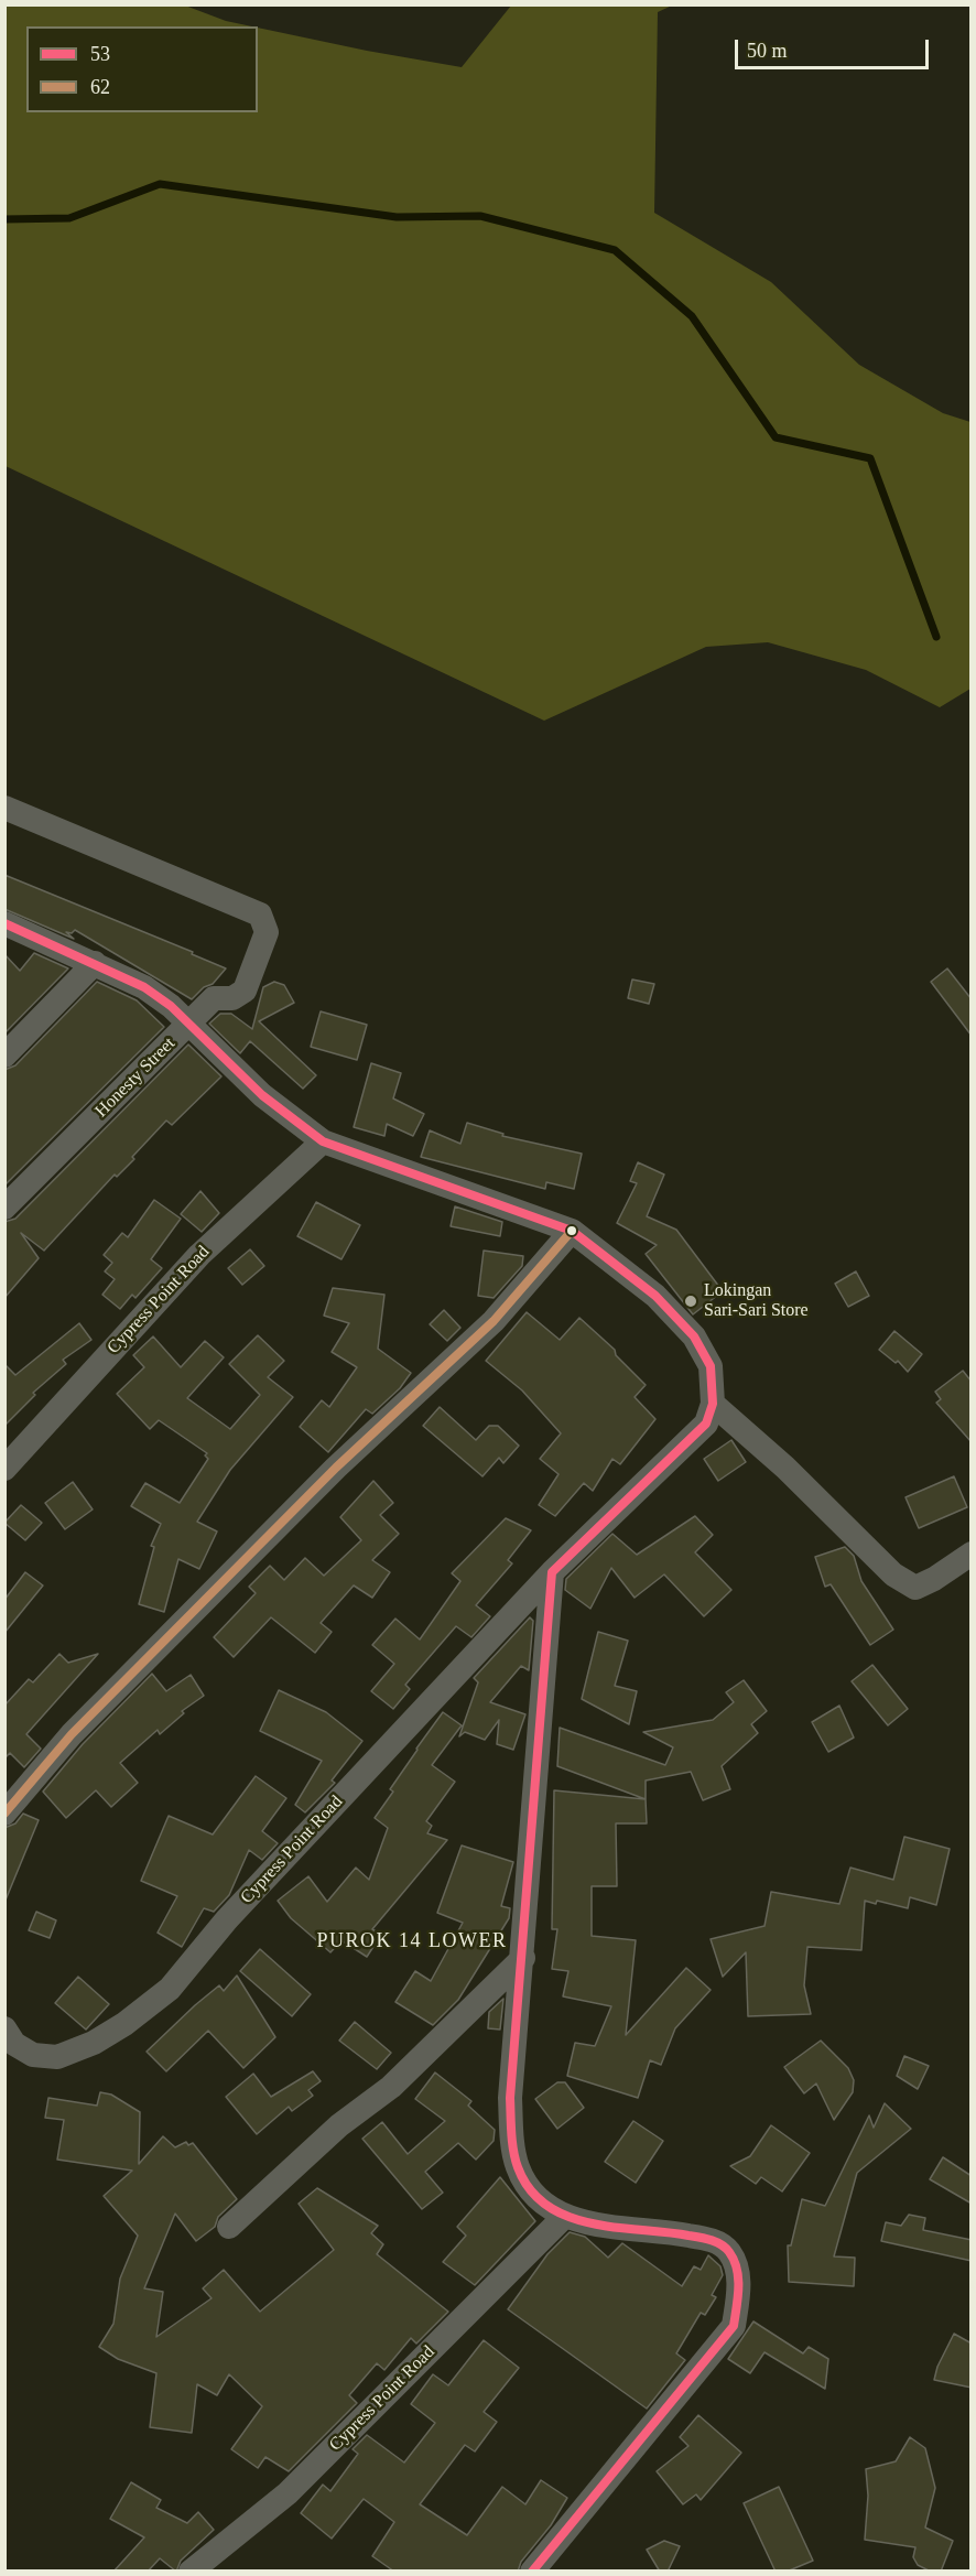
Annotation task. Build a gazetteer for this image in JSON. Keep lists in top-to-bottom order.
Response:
{
  "streets": {
    "street": ["Honesty Street", "Cypress Point Road"]
  },
  "districts": ["PUROK 14 LOWER"],
  "places": ["Lokingan Sari-Sari Store"],
  "lines": ["transit line 53", "transit line 62"],
  "legend": ["53", "62"],
  "scale_bar": "50 m"
}
